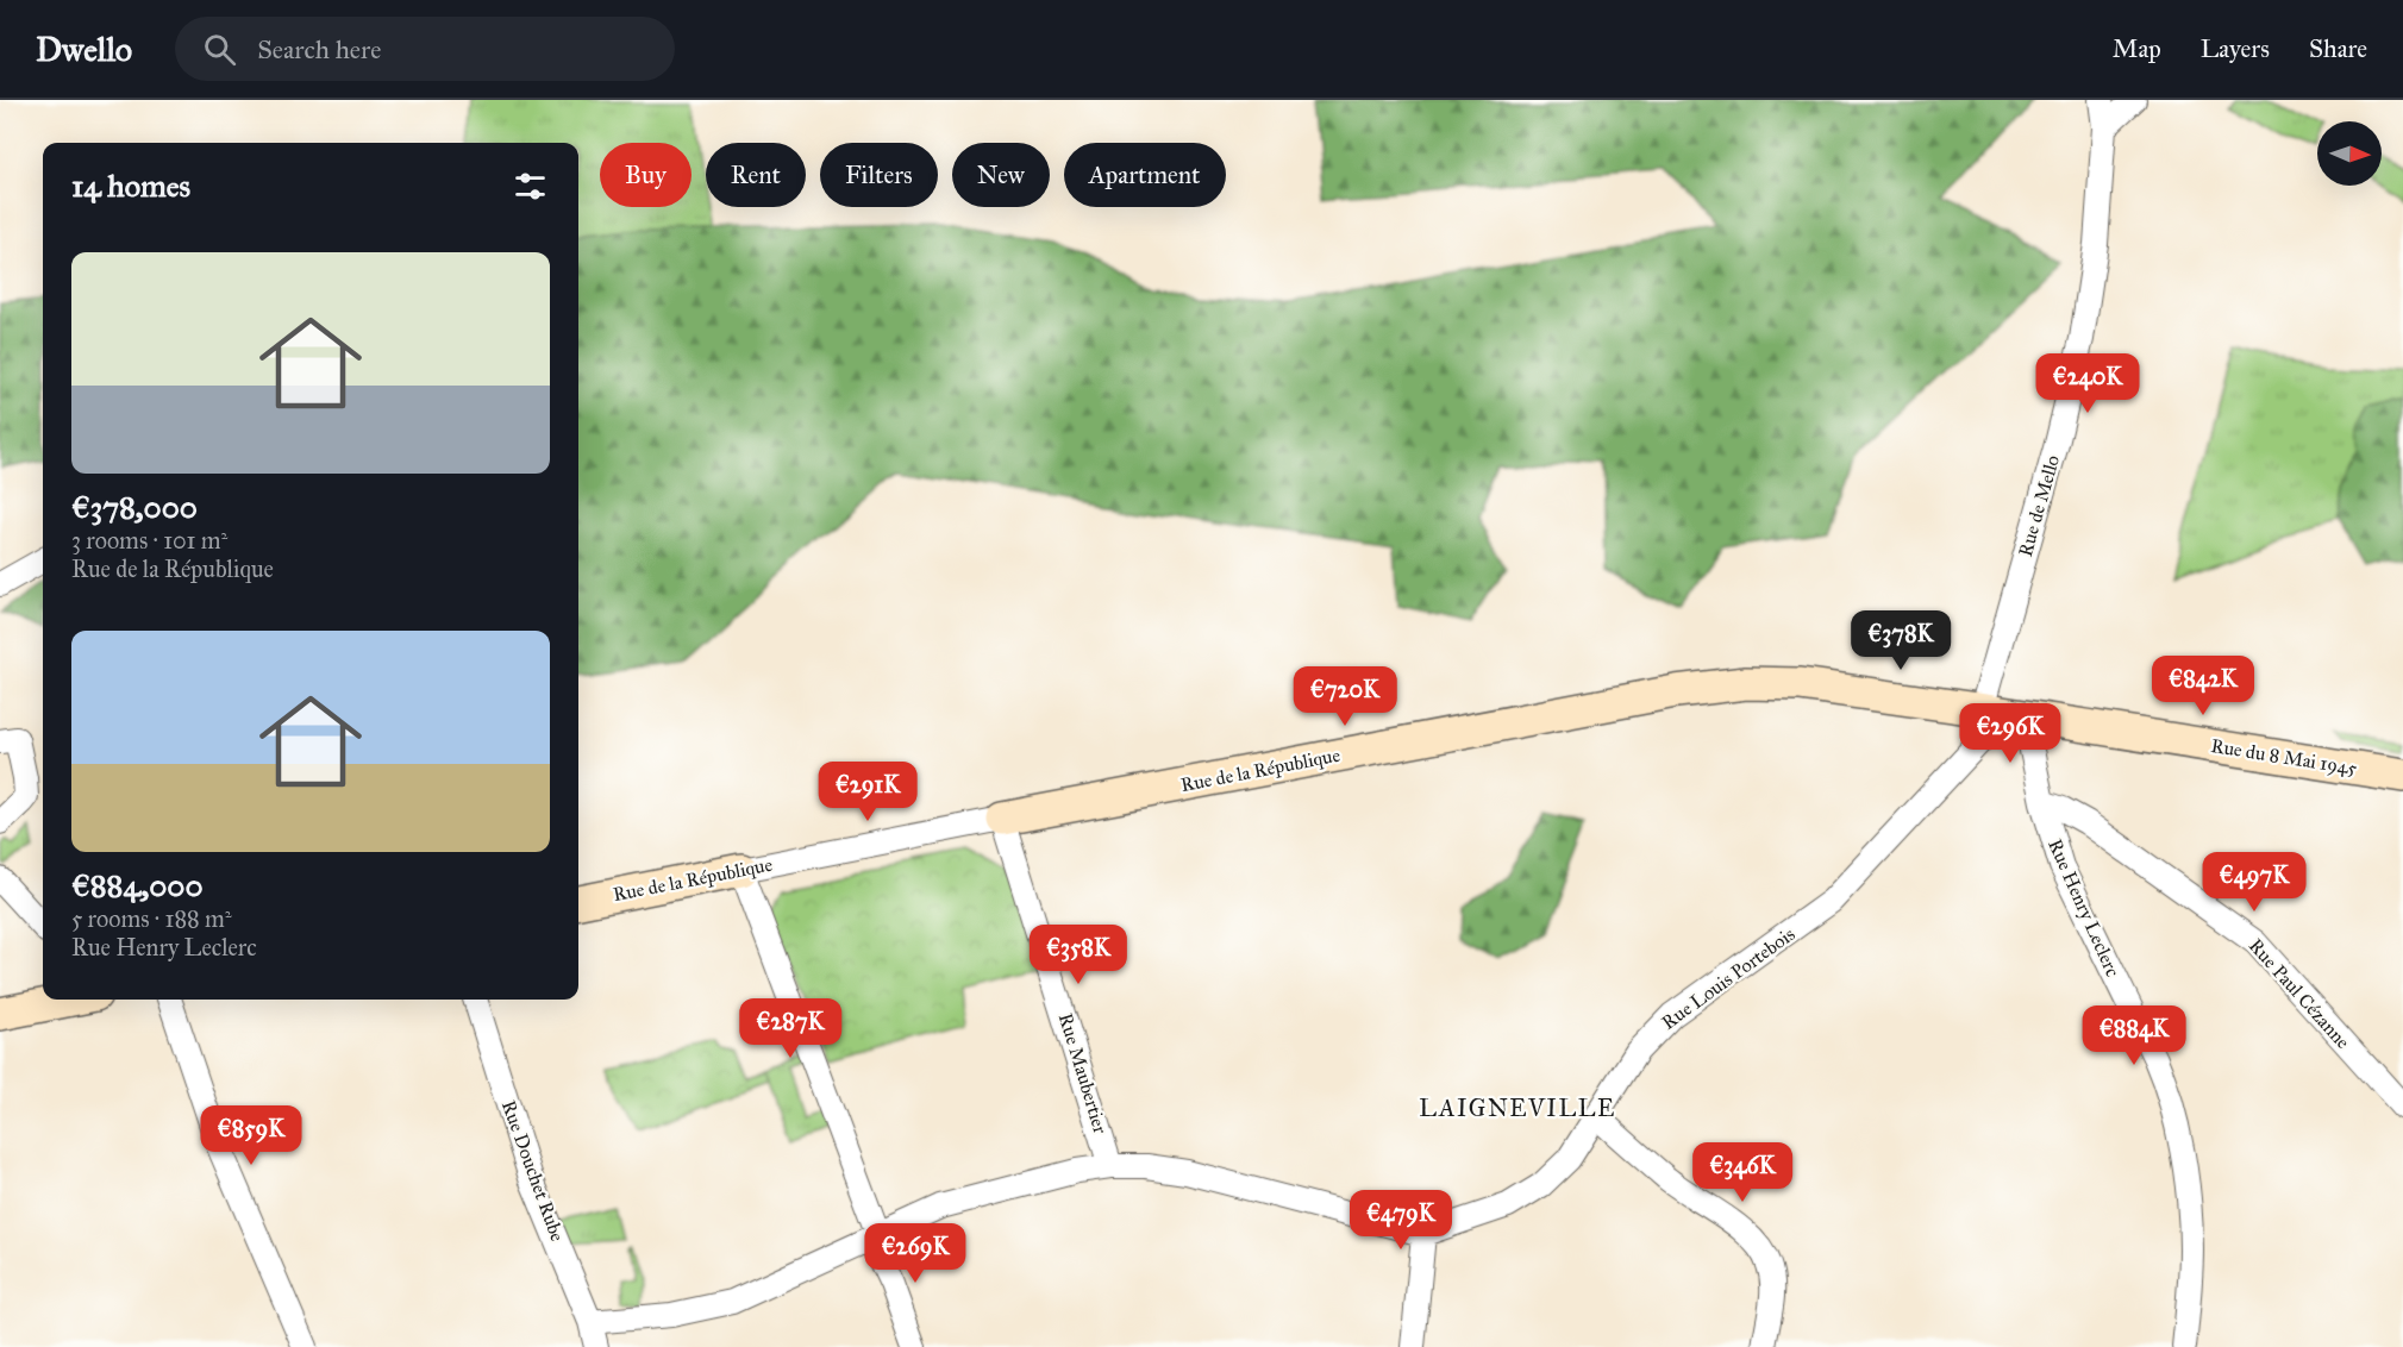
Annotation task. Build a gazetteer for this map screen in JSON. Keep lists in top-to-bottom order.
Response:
{
  "streets": {
    "main road": ["Rue du 8 Mai 1945", "Rue de la République"],
    "street": [
      "Rue de Mello",
      "Rue Henry Leclerc",
      "Rue Louis Portebois",
      "Rue Paul Cézanne",
      "Rue Maubertier",
      "Rue Douchet Rube"
    ]
  },
  "crossings": [
    ["Rue de Mello", "Rue du 8 Mai 1945"],
    ["Rue de Mello", "Rue de la République"],
    ["Rue de Mello", "Rue Henry Leclerc"],
    ["Rue de Mello", "Rue Louis Portebois"],
    ["Rue du 8 Mai 1945", "Rue de la République"],
    ["Rue du 8 Mai 1945", "Rue Henry Leclerc"],
    ["Rue du 8 Mai 1945", "Rue Louis Portebois"],
    ["Rue de la République", "Rue Henry Leclerc"],
    ["Rue de la République", "Rue Louis Portebois"],
    ["Rue de la République", "Rue Maubertier"],
    ["Rue Henry Leclerc", "Rue Louis Portebois"],
    ["Rue Henry Leclerc", "Rue Paul Cézanne"]
  ],
  "districts": ["LAIGNEVILLE"],
  "north": "right",
  "page": {
    "header": "Dwello",
    "search": "Search here",
    "nav": ["Map", "Layers", "Share"],
    "chip": [
      "Buy",
      "Rent",
      "Filters",
      "New",
      "Apartment"
    ],
    "heading": "14 homes",
    "list": [
      {
        "name": "€378,000",
        "note": "3 rooms · 101 m² · Rue de la République"
      },
      {
        "name": "€884,000",
        "note": "5 rooms · 188 m² · Rue Henry Leclerc"
      }
    ],
    "price": [
      "€240K",
      "€378K",
      "€842K",
      "€720K",
      "€296K",
      "€291K",
      "€497K",
      "€358K",
      "€287K",
      "€884K",
      "€859K",
      "€346K",
      "€479K",
      "€269K"
    ]
  }
}
